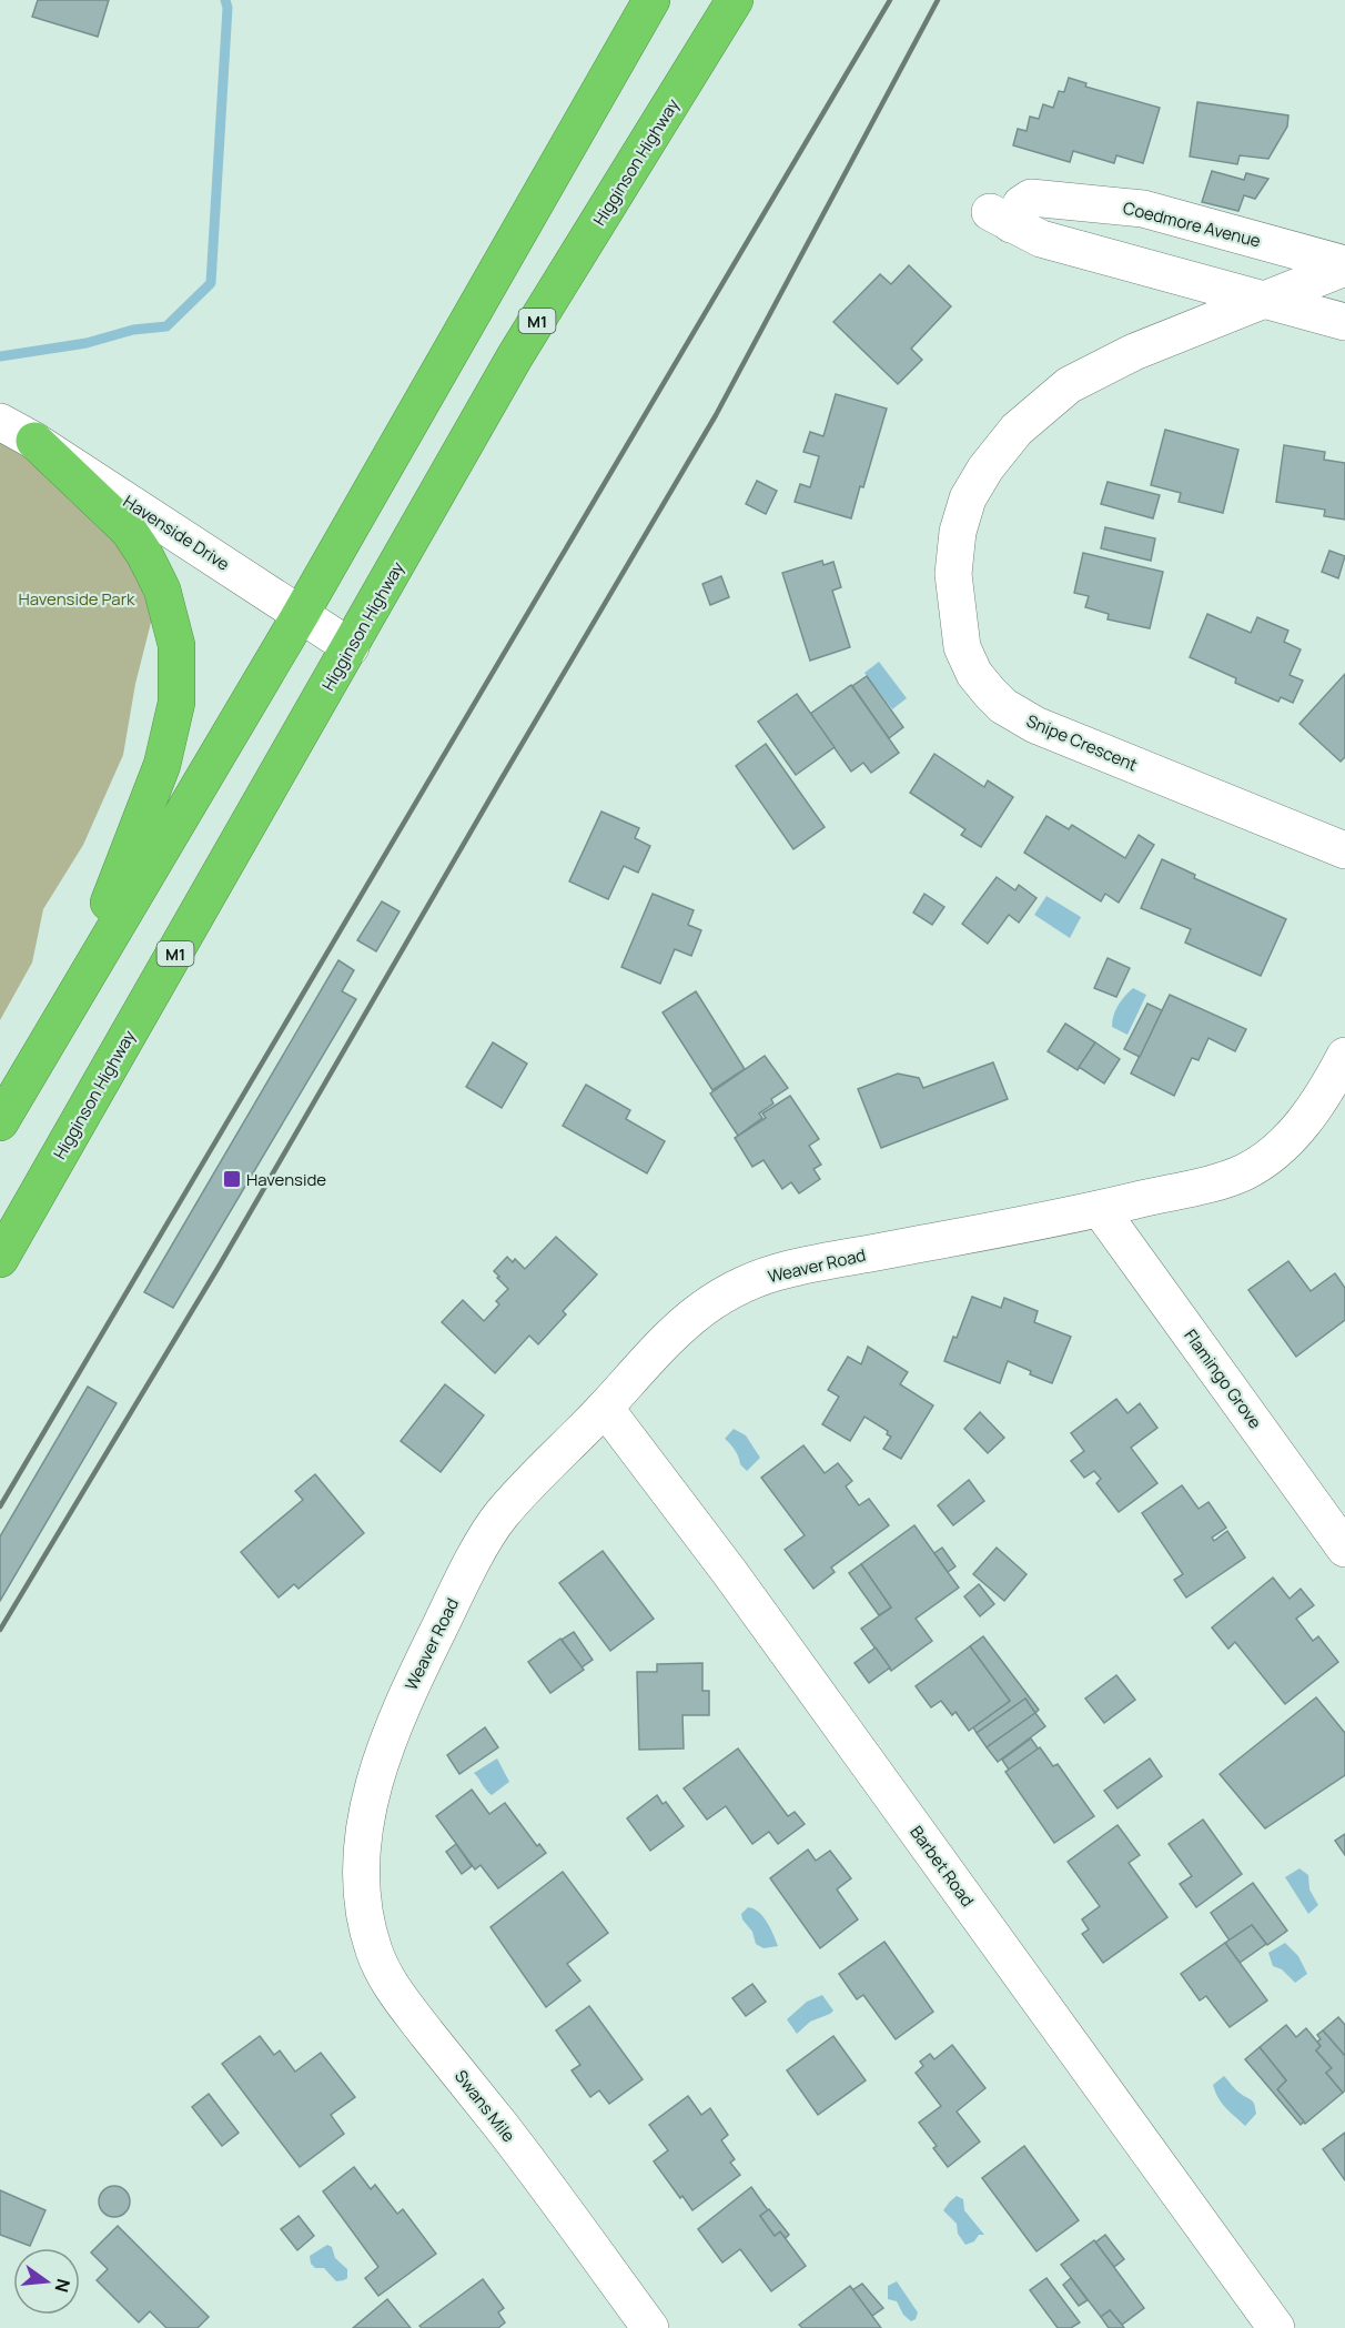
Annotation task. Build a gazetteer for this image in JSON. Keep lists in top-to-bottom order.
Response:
{
  "streets": {
    "highway": ["Higginson Highway", "M1"],
    "street": [
      "Coedmore Avenue",
      "Havenside Drive",
      "Snipe Crescent",
      "Weaver Road",
      "Flamingo Grove",
      "Barbet Road",
      "Swans Mile"
    ]
  },
  "crossings": [
    ["Higginson Highway", "Havenside Drive"],
    ["Coedmore Avenue", "Snipe Crescent"],
    ["Weaver Road", "Flamingo Grove"],
    ["Weaver Road", "Barbet Road"],
    ["Weaver Road", "Swans Mile"]
  ],
  "parks": ["Havenside Park"],
  "places": {
    "transit": ["Havenside"]
  },
  "north": "right"
}
